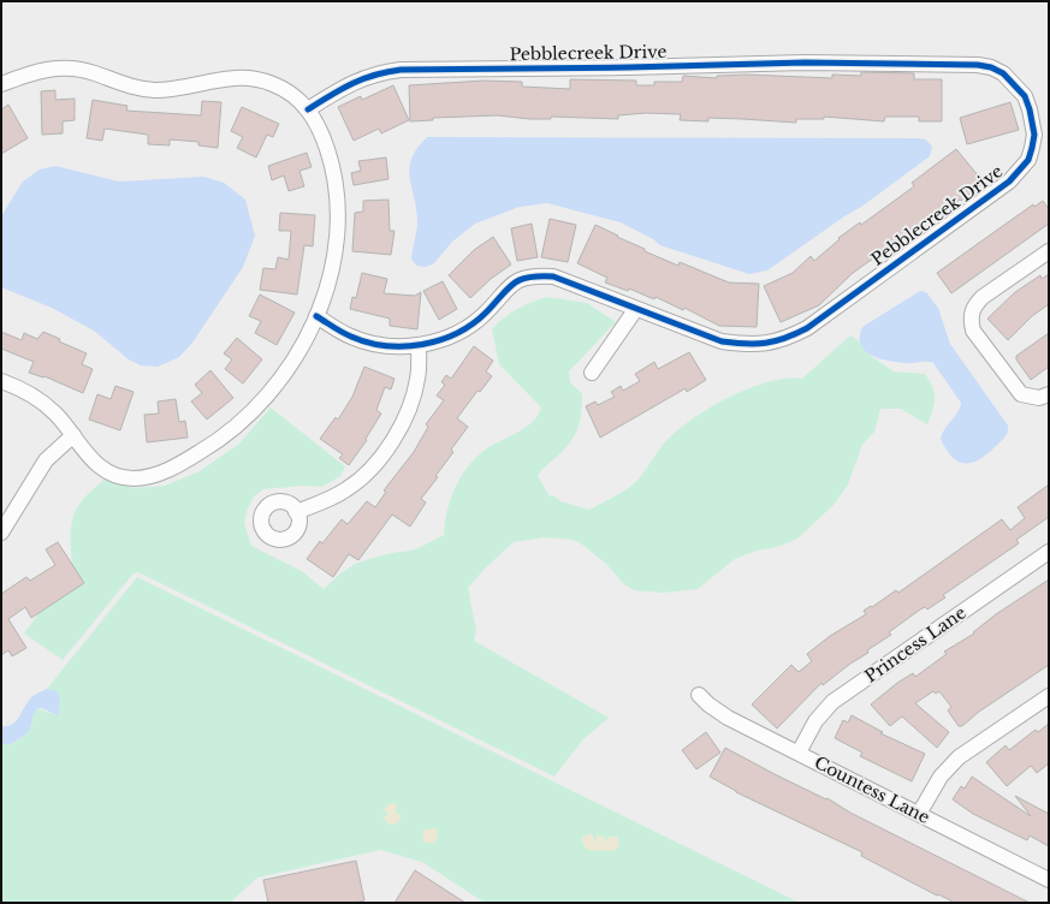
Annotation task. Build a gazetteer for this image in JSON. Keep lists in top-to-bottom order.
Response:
{
  "streets": {
    "street": ["Pebblecreek Drive", "Princess Lane", "Countess Lane"]
  },
  "crossings": [
    ["Princess Lane", "Countess Lane"]
  ]
}
